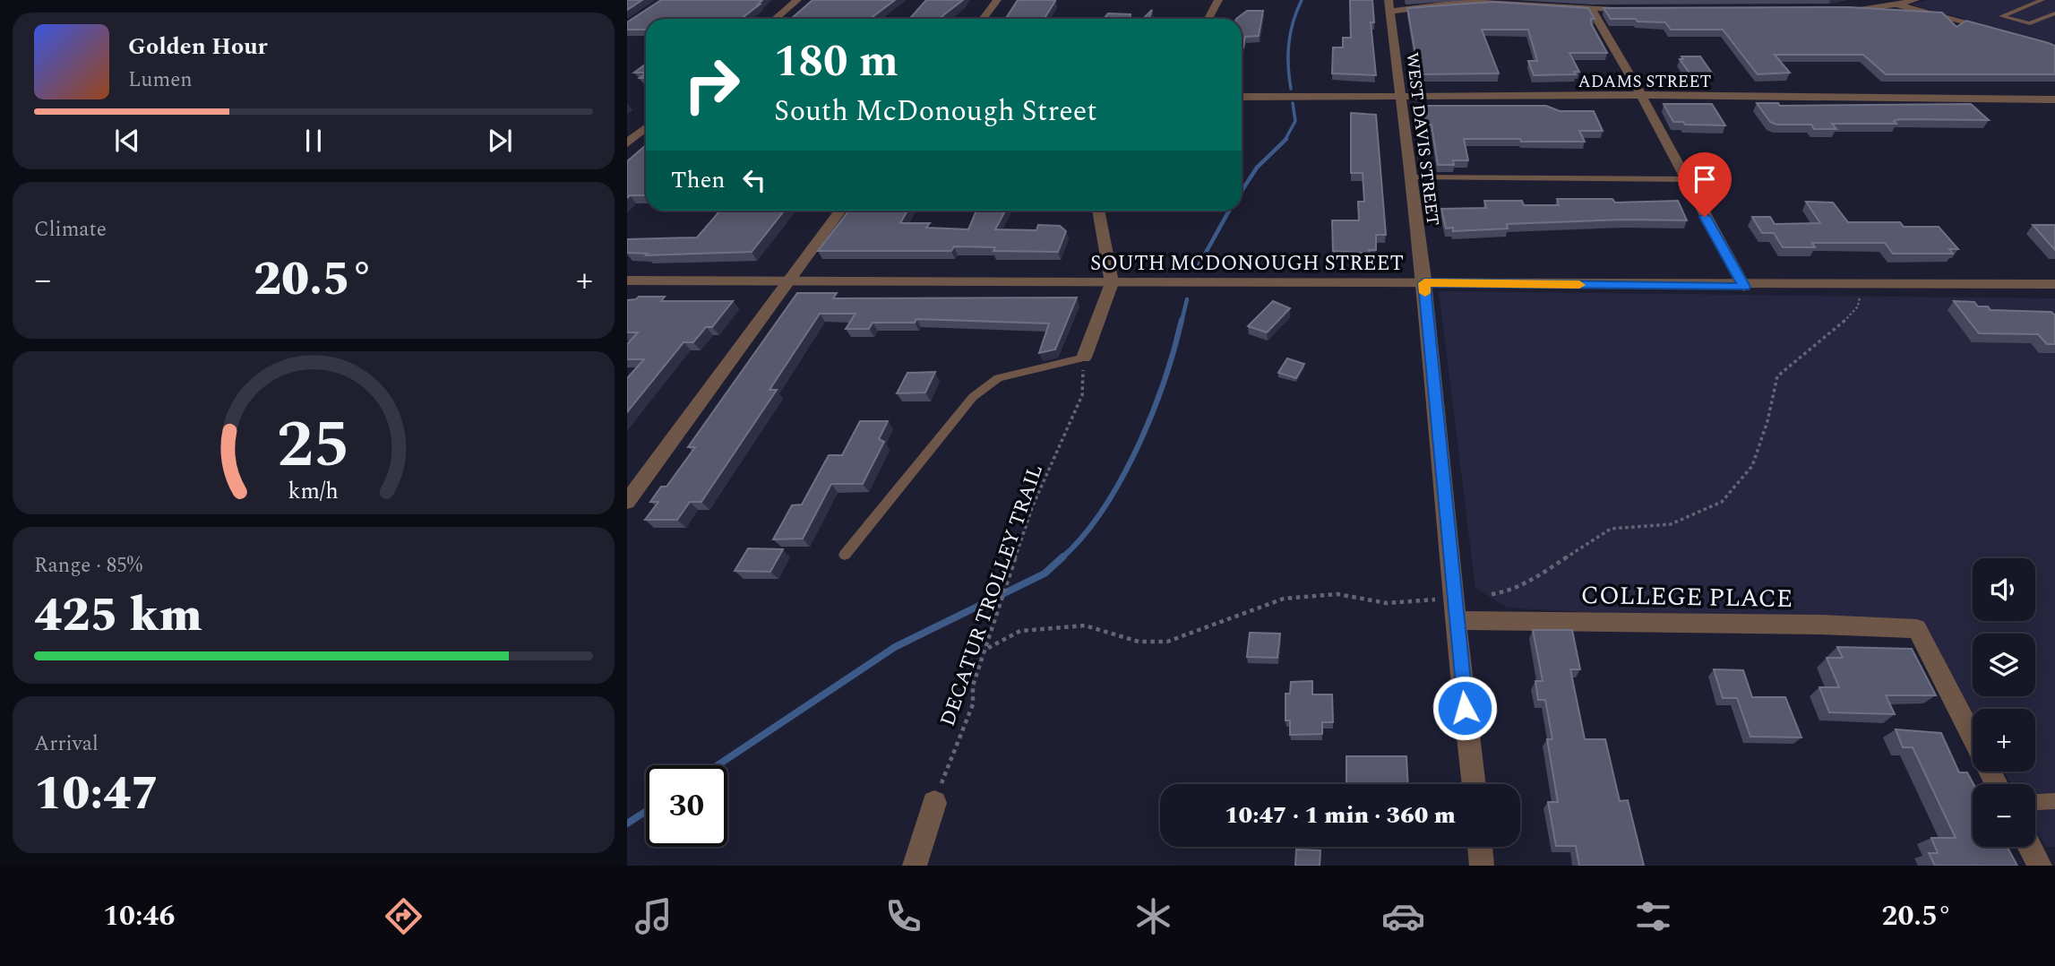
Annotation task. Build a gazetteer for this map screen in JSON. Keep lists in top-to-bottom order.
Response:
{
  "streets": {
    "street": [
      "ADAMS STREET",
      "WEST DAVIS STREET",
      "SOUTH MCDONOUGH STREET",
      "COLLEGE PLACE"
    ],
    "path": ["DECATUR TROLLEY TRAIL"]
  },
  "crossings": [
    ["ADAMS STREET", "WEST DAVIS STREET"],
    ["WEST DAVIS STREET", "SOUTH MCDONOUGH STREET"],
    ["WEST DAVIS STREET", "COLLEGE PLACE"]
  ],
  "page": {
    "turn": ["180 m", "South McDonough Street"],
    "song": ["Golden Hour", "Lumen"],
    "then": "Then",
    "tile": [
      "Climate",
      ["Range · 85%", "425 km"],
      ["Arrival", "10:47"]
    ],
    "heat": ["−", "20.5°", "+"],
    "map_buttons": ["+", "−"],
    "limit": "30",
    "trip": "10:47 · 1 min · 360 m",
    "tabs": ["10:46", "20.5°"],
    "gauge": ["25", "km/h"]
  }
}
